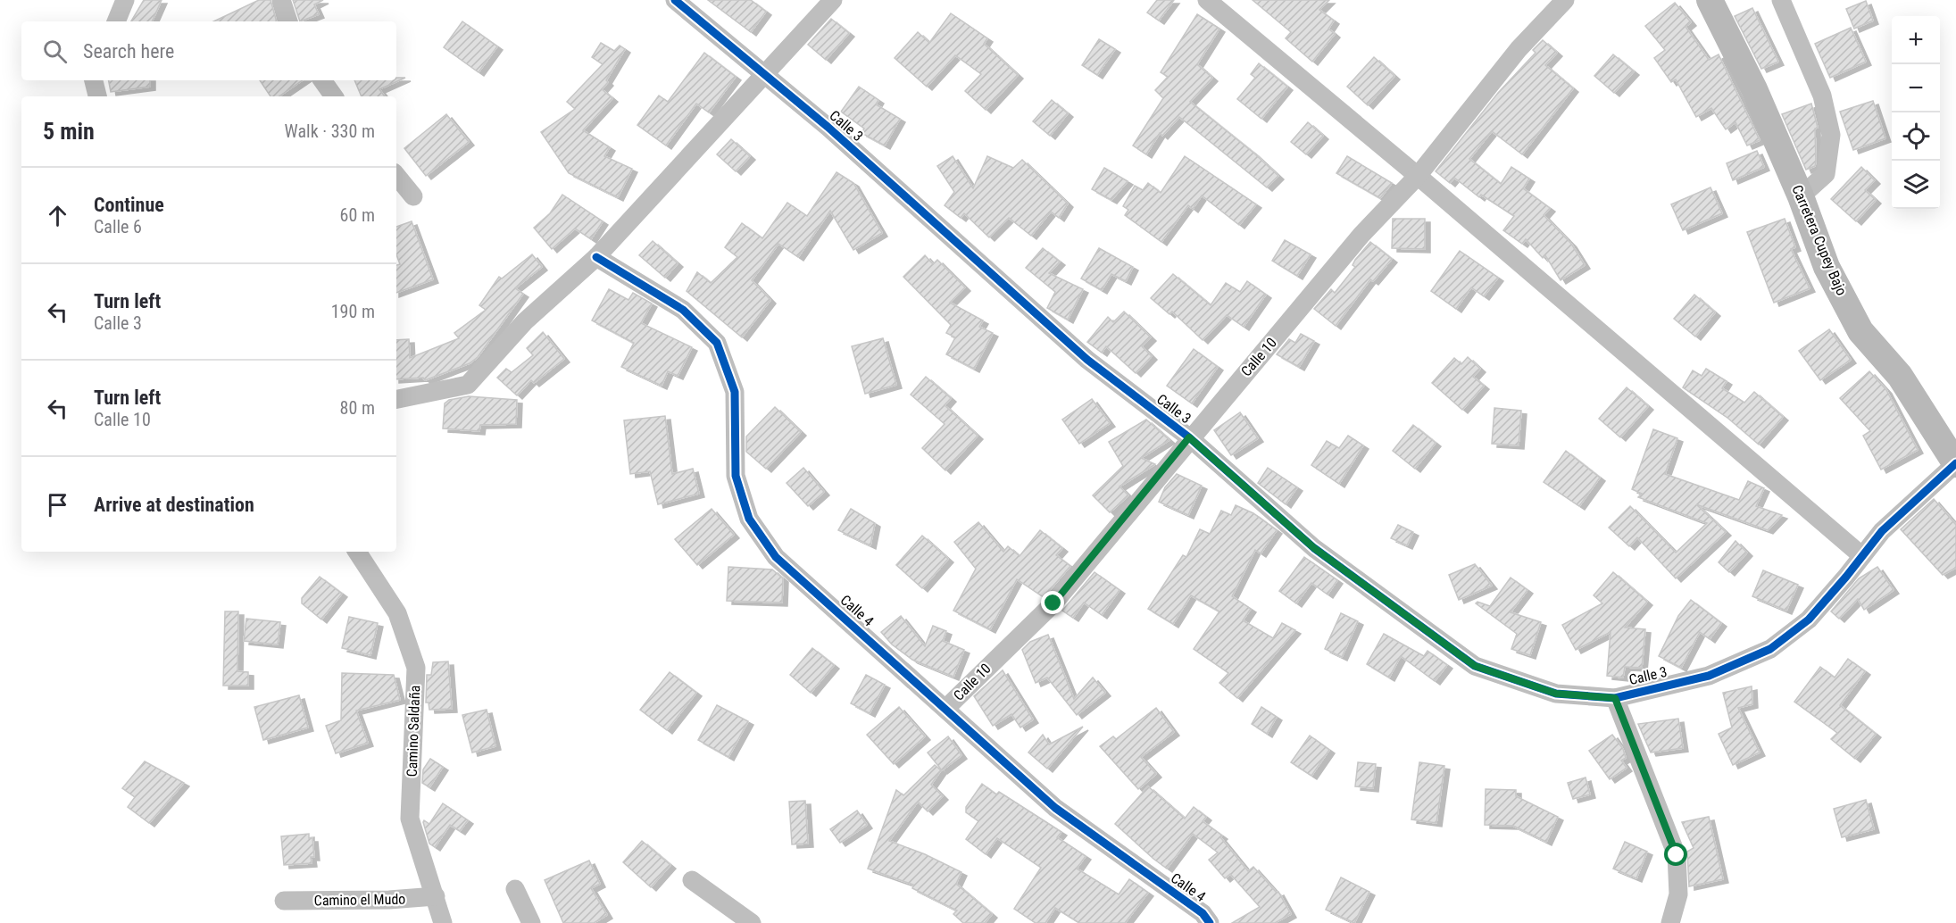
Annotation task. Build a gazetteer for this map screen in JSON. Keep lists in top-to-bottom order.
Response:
{
  "streets": {
    "street": [
      "Calle 3",
      "Carretera Cupey Bajo",
      "Calle 10",
      "Calle 4",
      "Camino Saldaña",
      "Camino el Mudo"
    ]
  },
  "crossings": [
    ["Calle 3", "Carretera Cupey Bajo"],
    ["Calle 3", "Calle 10"],
    ["Calle 10", "Calle 4"],
    ["Camino Saldaña", "Camino el Mudo"]
  ],
  "page": {
    "map_buttons": ["+", "−"],
    "search": "Search here",
    "heading": ["5 min", "Walk · 330 m"],
    "list": [
      ["Continue", "Calle 6", "60 m"],
      ["Turn left", "Calle 3", "190 m"],
      ["Turn left", "Calle 10", "80 m"],
      "Arrive at destination"
    ]
  }
}
